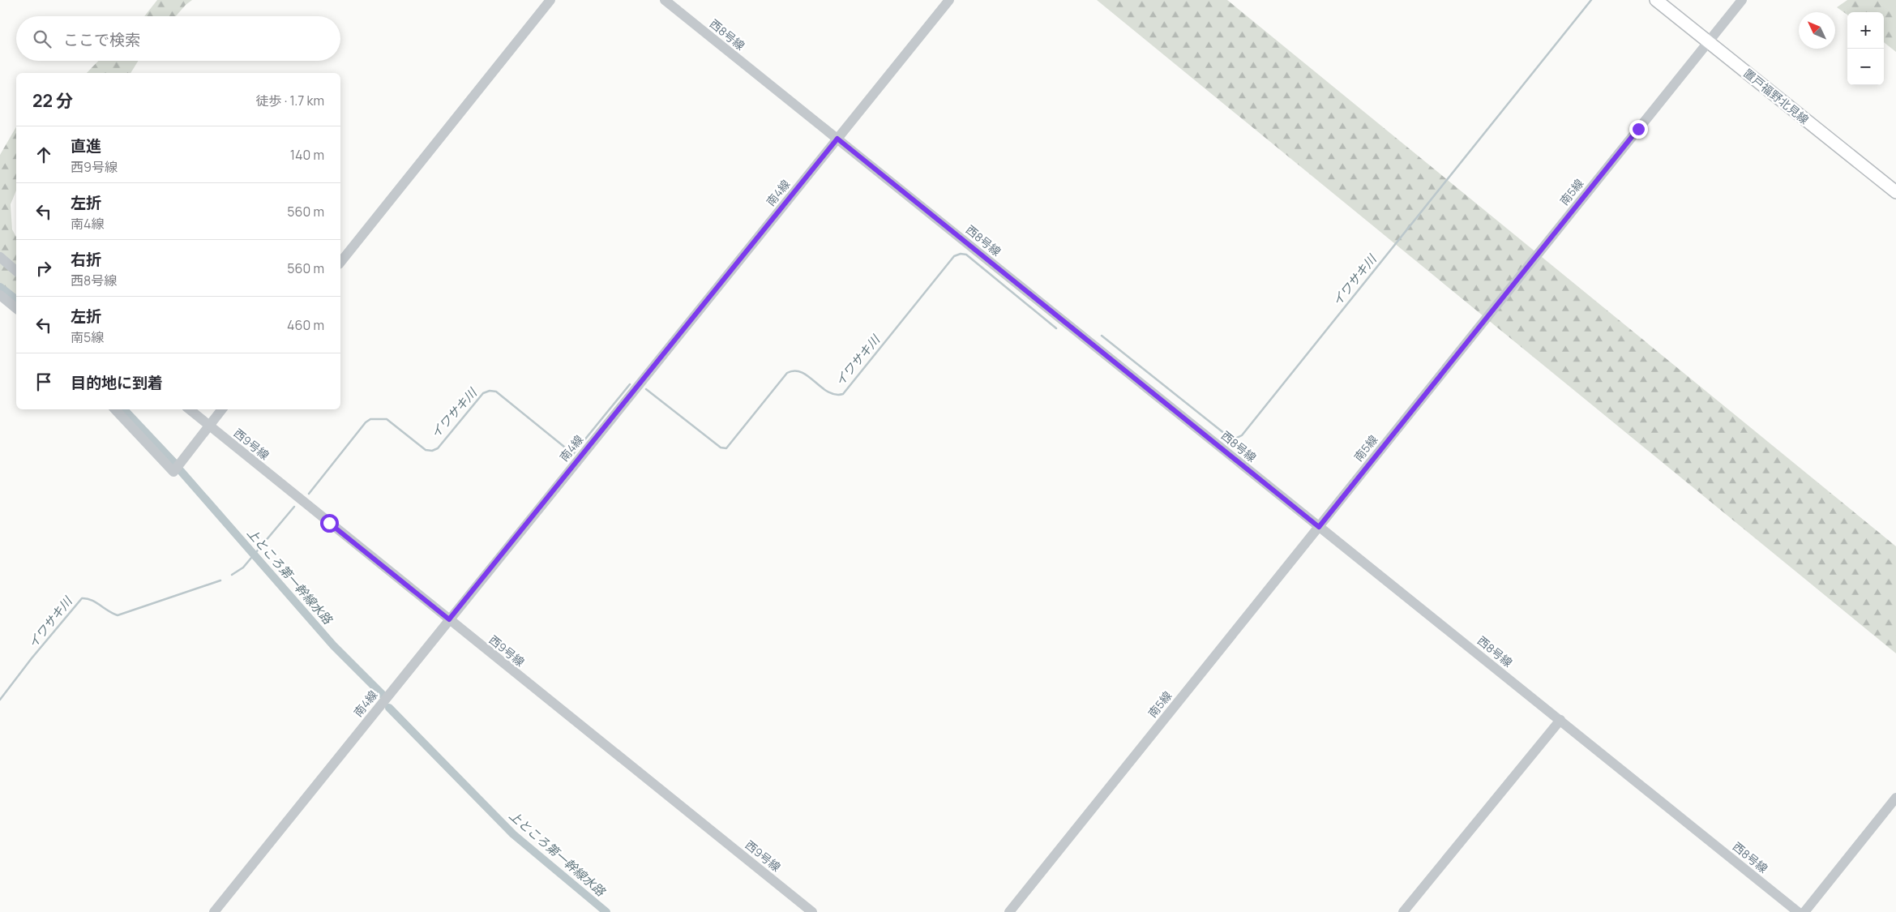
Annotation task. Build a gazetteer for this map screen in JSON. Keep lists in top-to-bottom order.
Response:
{
  "streets": {
    "main road": ["置戸福野北見線"],
    "street": [
      "西8号線",
      "南5線",
      "南4線",
      "西9号線"
    ]
  },
  "crossings": [
    ["西8号線", "南5線"],
    ["西8号線", "南4線"],
    ["置戸福野北見線", "南5線"],
    ["南4線", "西9号線"]
  ],
  "water": ["イワサキ川", "上ところ第一幹線水路"],
  "north": "top left",
  "page": {
    "map_buttons": ["+", "−"],
    "search": "ここで検索",
    "heading": ["22 分", "徒歩 · 1.7 km"],
    "list": [
      ["直進", "西9号線", "140 m"],
      ["左折", "南4線", "560 m"],
      ["右折", "西8号線", "560 m"],
      ["左折", "南5線", "460 m"],
      "目的地に到着"
    ]
  }
}
